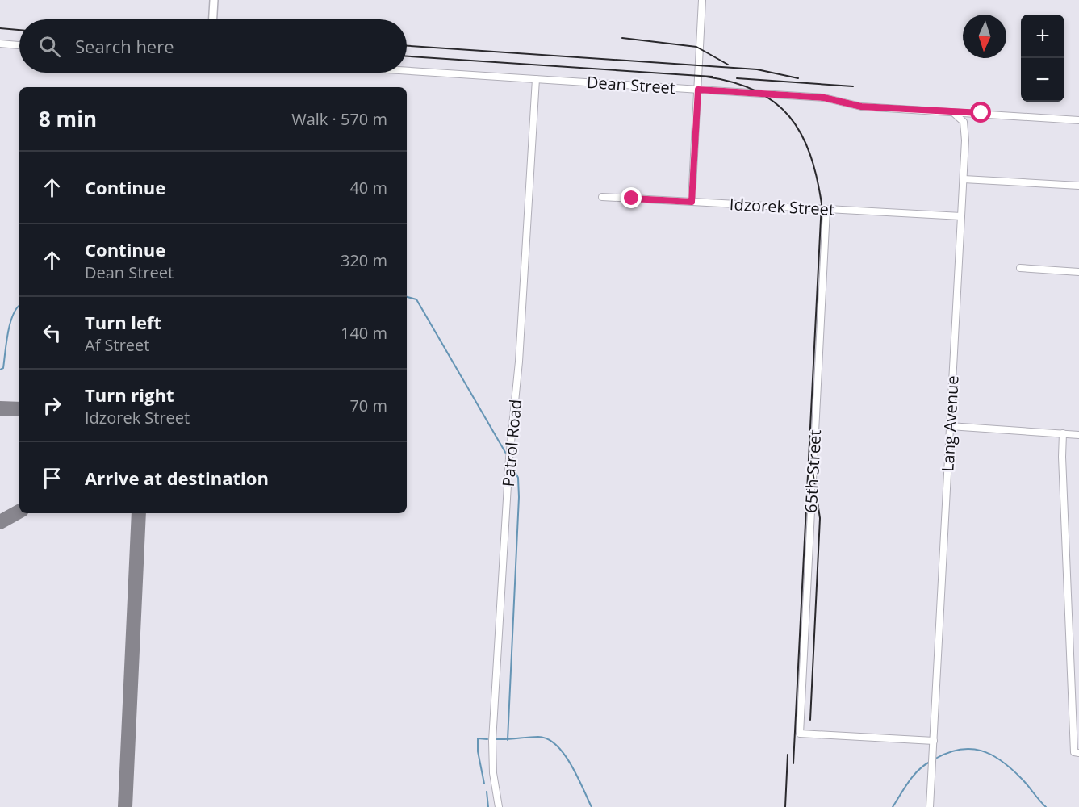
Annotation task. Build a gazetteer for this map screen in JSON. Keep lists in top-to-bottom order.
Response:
{
  "streets": {
    "street": [
      "Dean Street",
      "Idzorek Street",
      "Lang Avenue",
      "Patrol Road",
      "65th Street"
    ]
  },
  "crossings": [
    ["Dean Street", "Lang Avenue"],
    ["Dean Street", "Patrol Road"],
    ["Idzorek Street", "Lang Avenue"],
    ["Idzorek Street", "65th Street"],
    ["Lang Avenue", "65th Street"]
  ],
  "north": "bottom",
  "page": {
    "map_buttons": ["+", "−"],
    "search": "Search here",
    "heading": ["8 min", "Walk · 570 m"],
    "list": [
      ["Continue", "40 m"],
      ["Continue", "Dean Street", "320 m"],
      ["Turn left", "Af Street", "140 m"],
      ["Turn right", "Idzorek Street", "70 m"],
      "Arrive at destination"
    ]
  }
}
